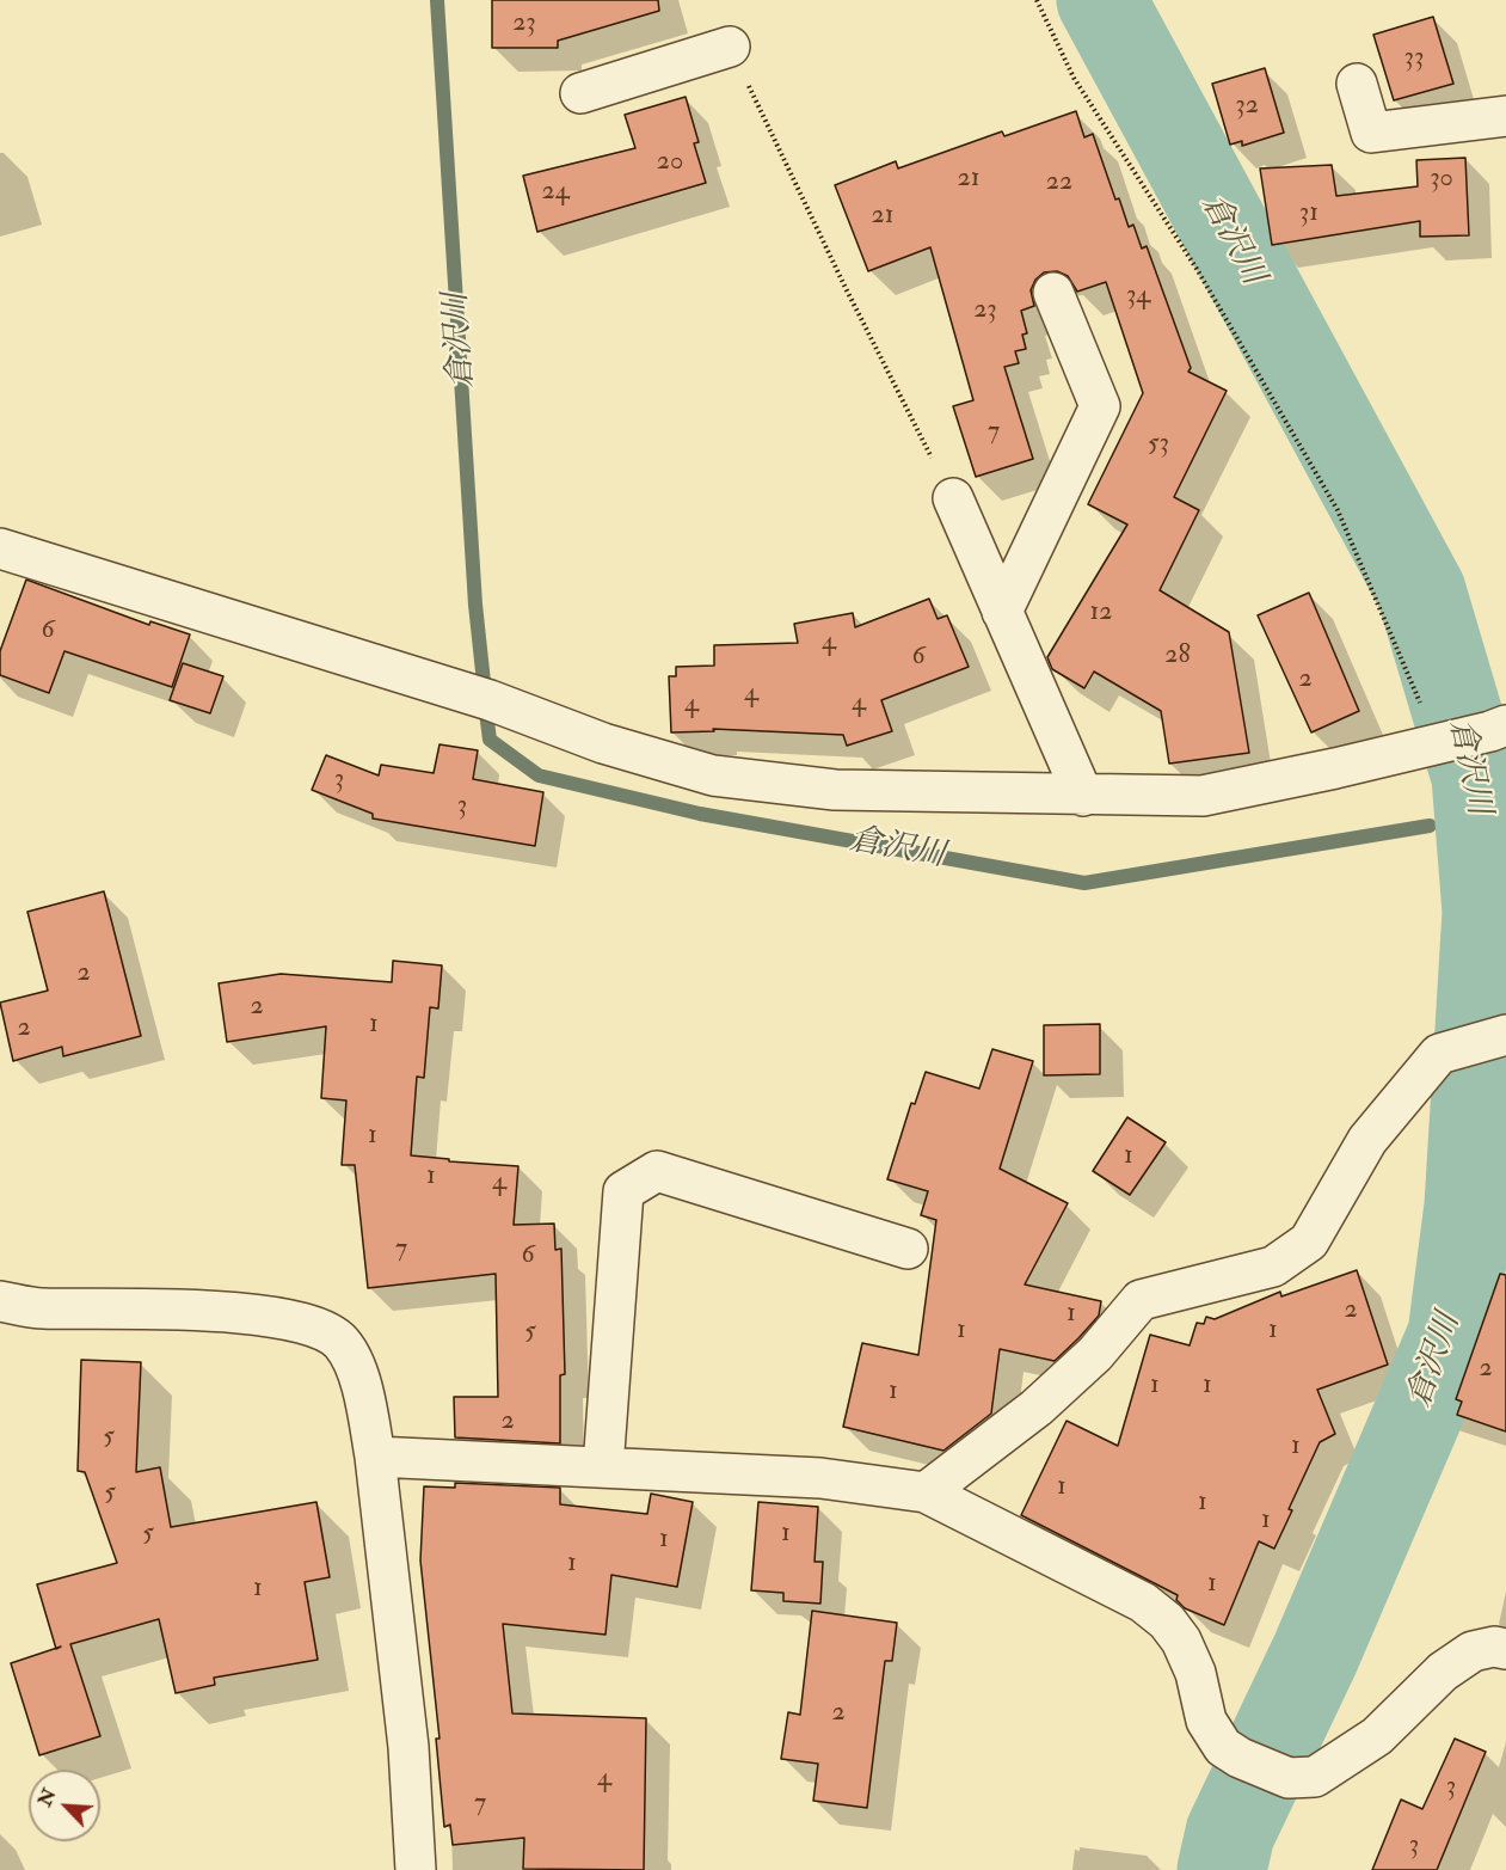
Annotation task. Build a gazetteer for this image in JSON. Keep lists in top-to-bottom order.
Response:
{
  "water": ["倉沢川"],
  "house_numbers": [
    "23",
    "33",
    "32",
    "20",
    "21",
    "30",
    "22",
    "24",
    "31",
    "21",
    "34",
    "23",
    "7",
    "53",
    "12",
    "6",
    "4",
    "28",
    "6",
    "2",
    "4",
    "4",
    "4",
    "3",
    "3",
    "2",
    "2",
    "1",
    "2",
    "1",
    "1",
    "1",
    "4",
    "7",
    "6",
    "2",
    "1",
    "1",
    "1",
    "5",
    "2",
    "1",
    "1",
    "1",
    "2",
    "5",
    "1",
    "1",
    "5",
    "1",
    "1",
    "5",
    "1",
    "1",
    "1",
    "1",
    "1",
    "2",
    "4",
    "3",
    "7",
    "3"
  ],
  "north": "top left"
}
